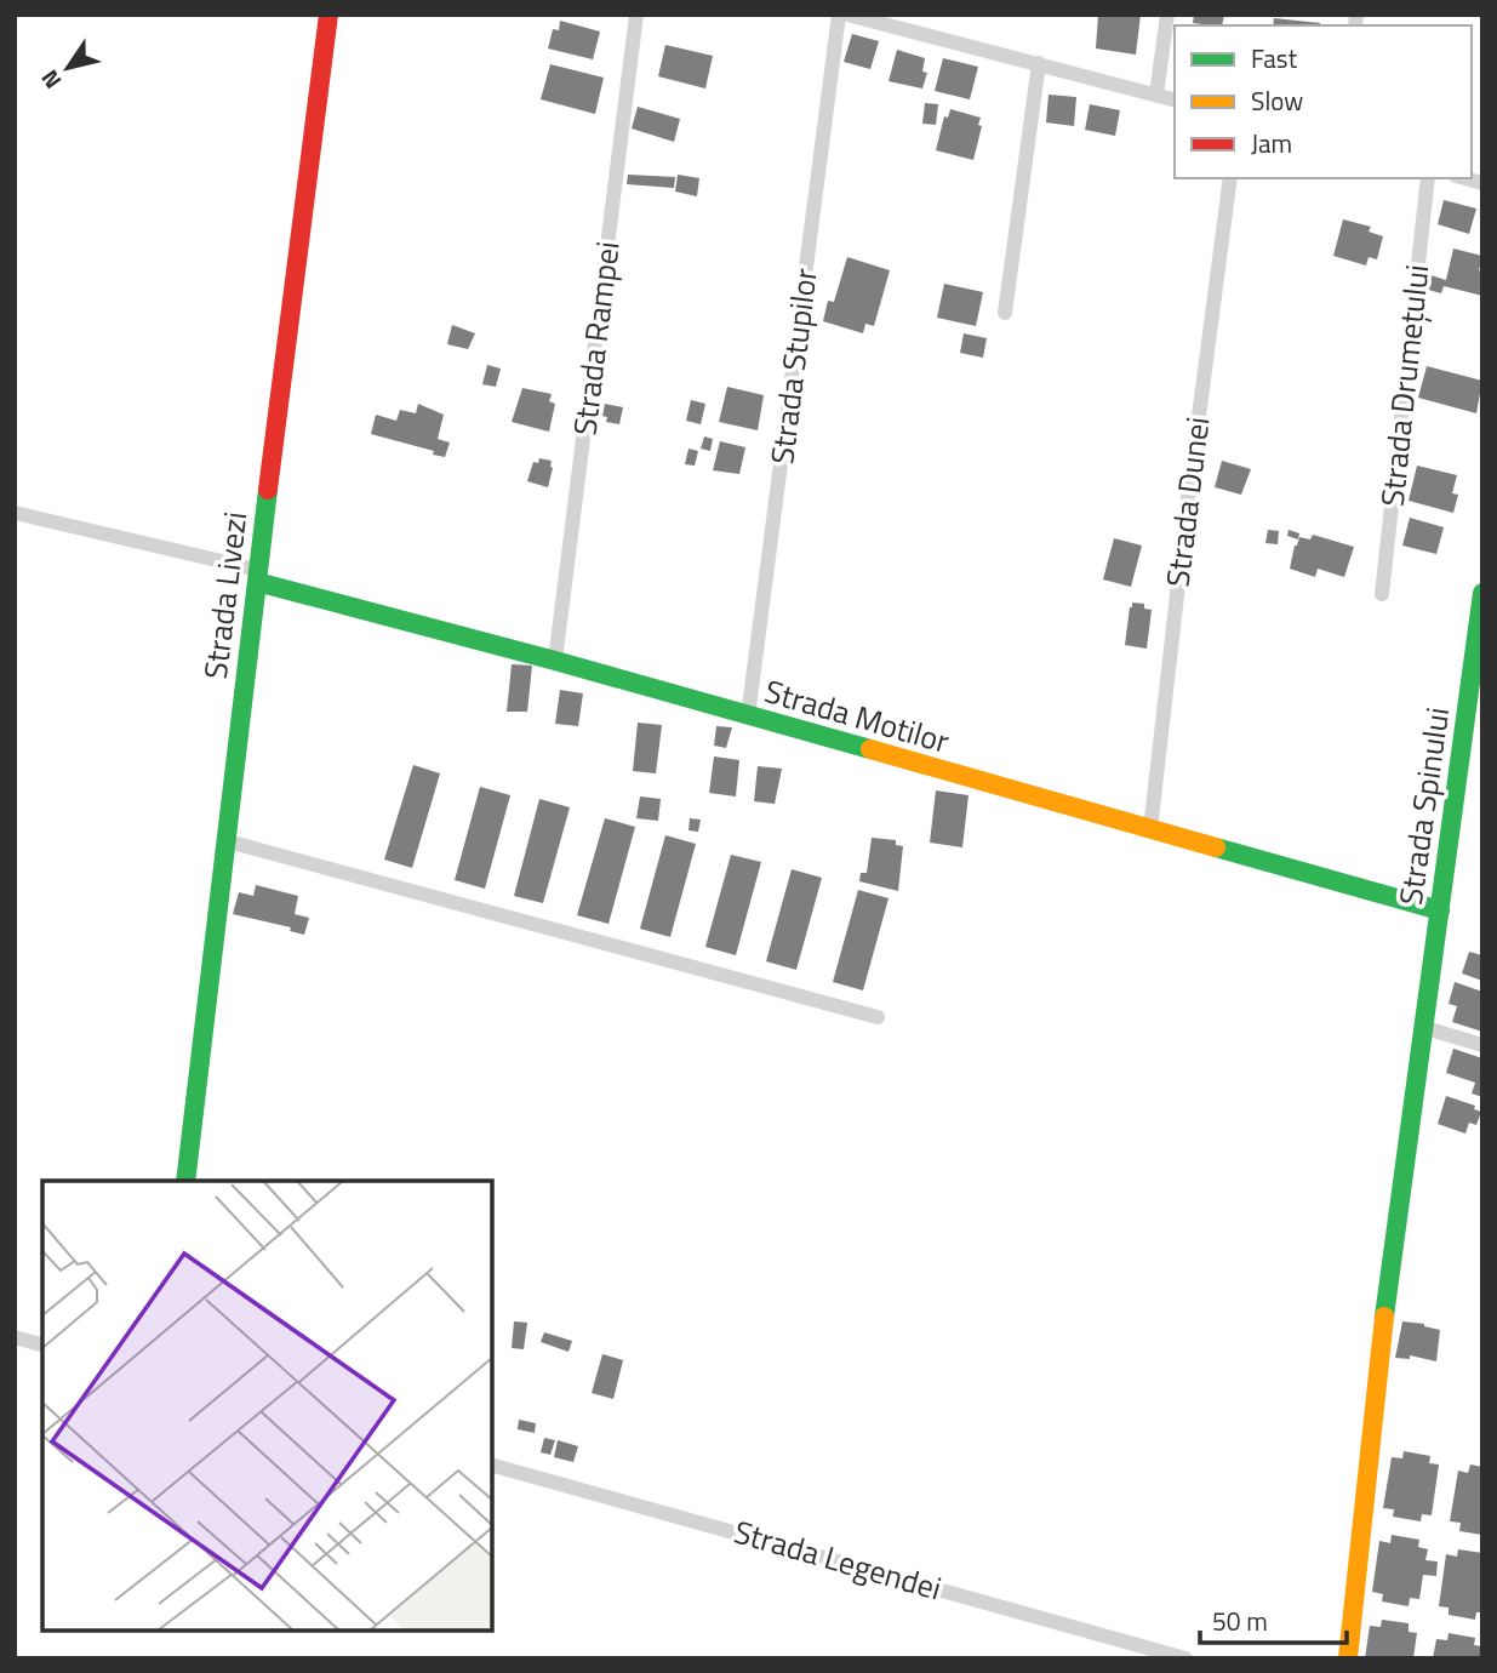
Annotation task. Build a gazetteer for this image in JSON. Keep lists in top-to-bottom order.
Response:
{
  "streets": {
    "street": [
      "Strada Rampei",
      "Strada Stupilor",
      "Strada Drumețului",
      "Strada Dunei",
      "Strada Livezi",
      "Strada Motilor",
      "Strada Spinului",
      "Strada Legendei"
    ]
  },
  "crossings": [
    ["Strada Rampei", "Strada Motilor"],
    ["Strada Stupilor", "Strada Motilor"],
    ["Strada Dunei", "Strada Motilor"],
    ["Strada Livezi", "Strada Motilor"],
    ["Strada Motilor", "Strada Spinului"]
  ],
  "legend": ["Fast", "Slow", "Jam"],
  "scale_bar": "50 m",
  "north": "bottom left"
}
